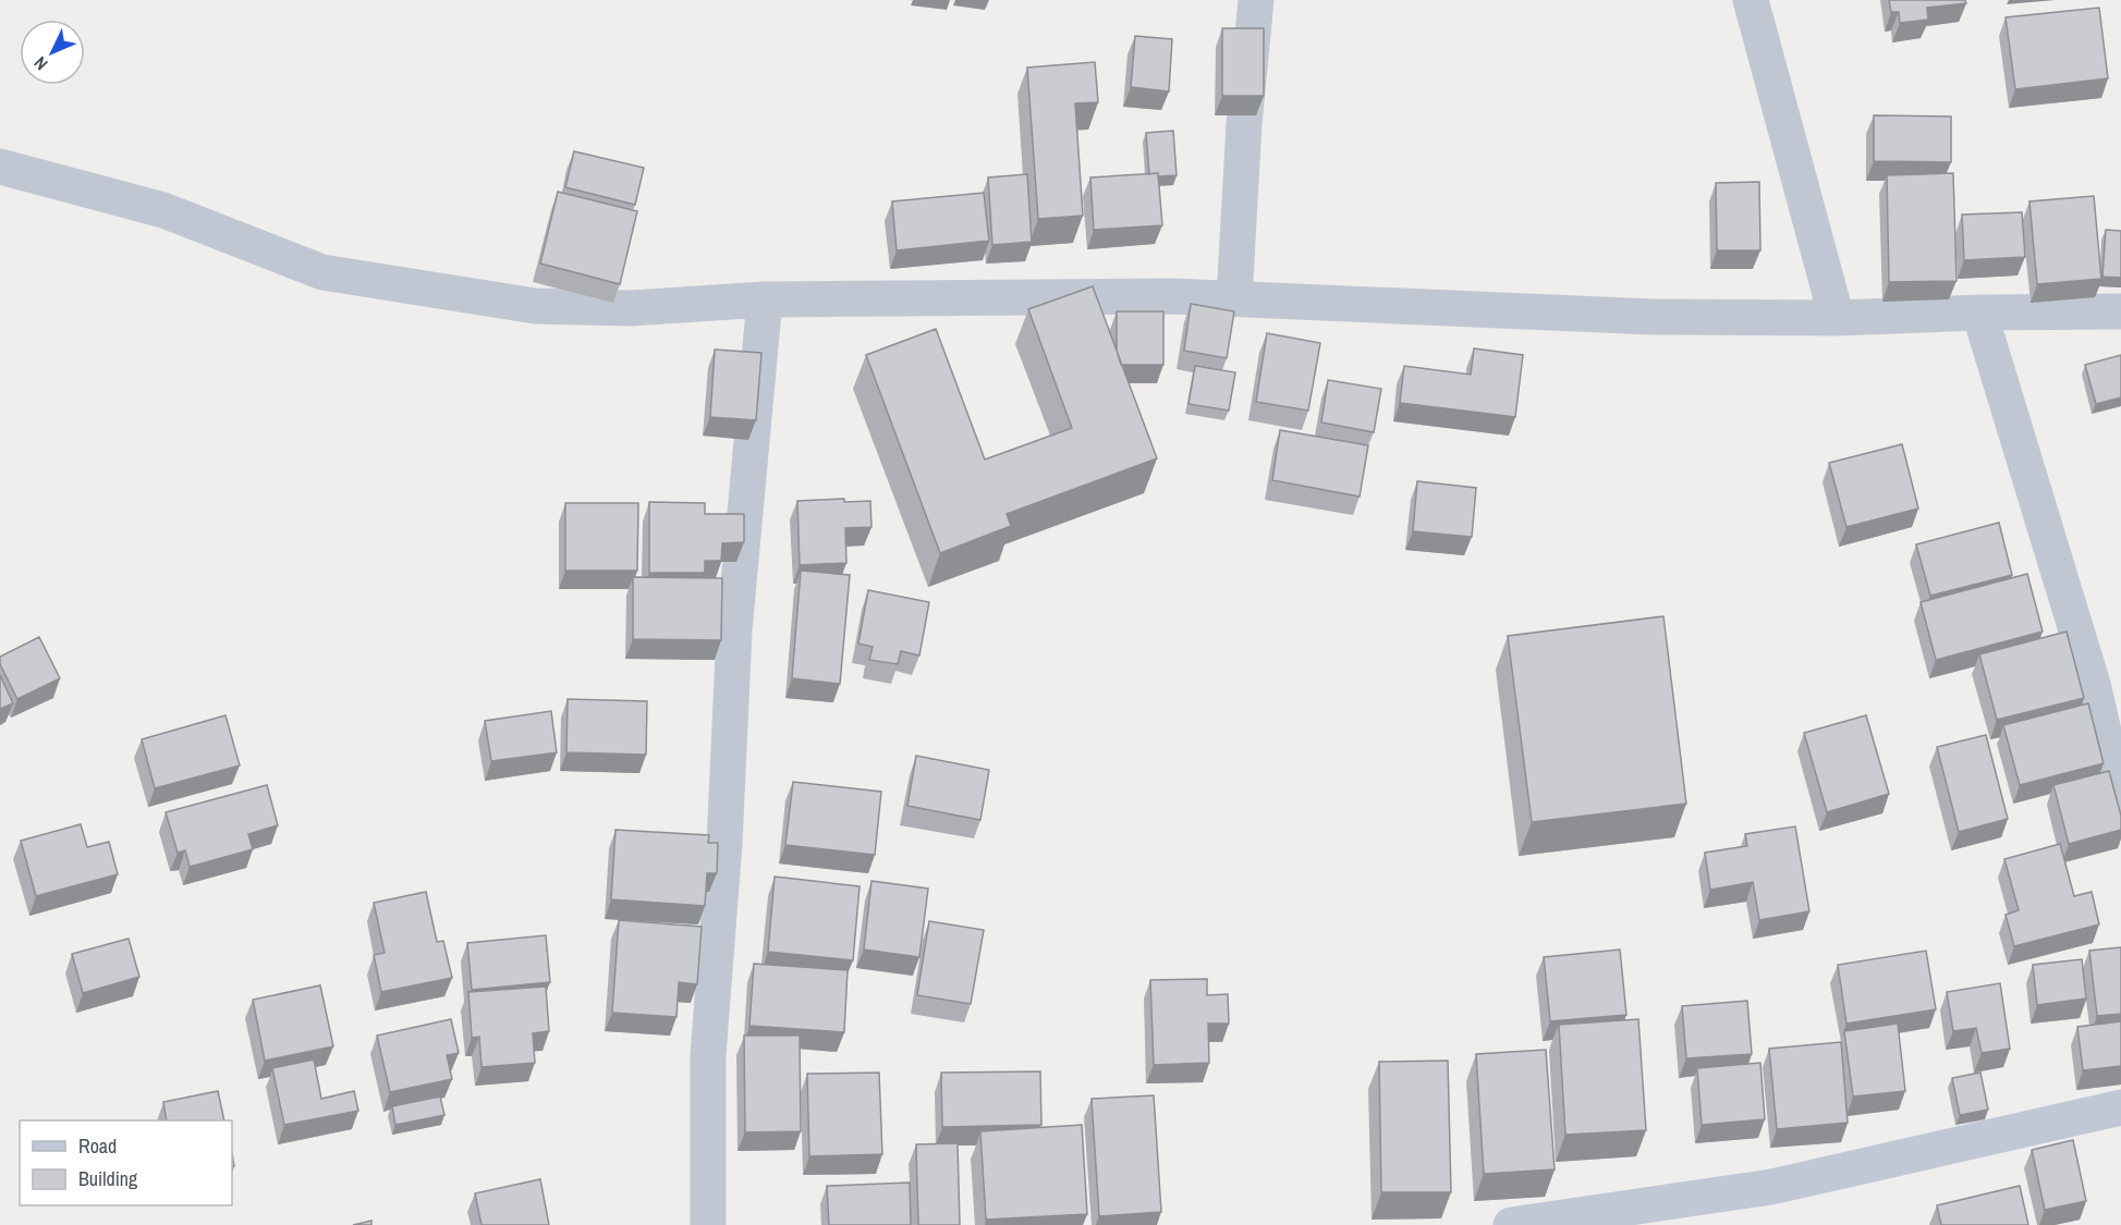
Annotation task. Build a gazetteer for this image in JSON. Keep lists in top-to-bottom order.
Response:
{
  "legend": ["Road", "Building"],
  "north": "bottom left"
}
